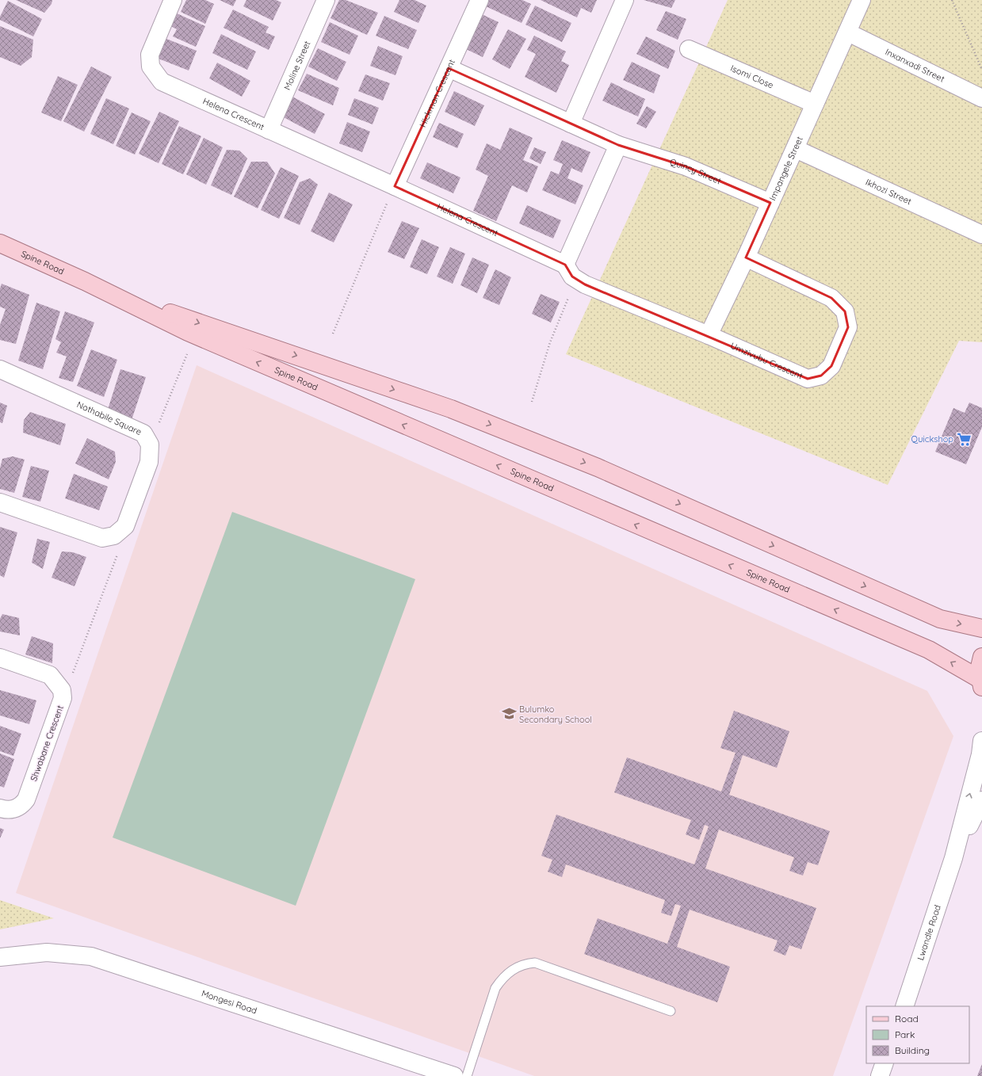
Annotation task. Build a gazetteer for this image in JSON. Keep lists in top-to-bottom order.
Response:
{
  "streets": {
    "main road": ["Spine Road"],
    "street": [
      "Moline Street",
      "Inxanxadi Street",
      "Isomi Close",
      "Hickman Crescent",
      "Helena Crescent",
      "Impangele Street",
      "Quincy Street",
      "Ikhozi Street",
      "Umzivubu Crescent",
      "Nothabile Square",
      "Shwabane Crescent",
      "Lwandle Road",
      "Mongesi Road"
    ]
  },
  "crossings": [
    ["Moline Street", "Helena Crescent"],
    ["Inxanxadi Street", "Impangele Street"],
    ["Isomi Close", "Impangele Street"],
    ["Hickman Crescent", "Helena Crescent"],
    ["Helena Crescent", "Umzivubu Crescent"],
    ["Impangele Street", "Quincy Street"],
    ["Impangele Street", "Ikhozi Street"],
    ["Impangele Street", "Umzivubu Crescent"]
  ],
  "places": {
    "supermarket": ["Quickshop"],
    "school or university": ["Bulumko Secondary School"]
  },
  "legend": ["Road", "Park", "Building"]
}
